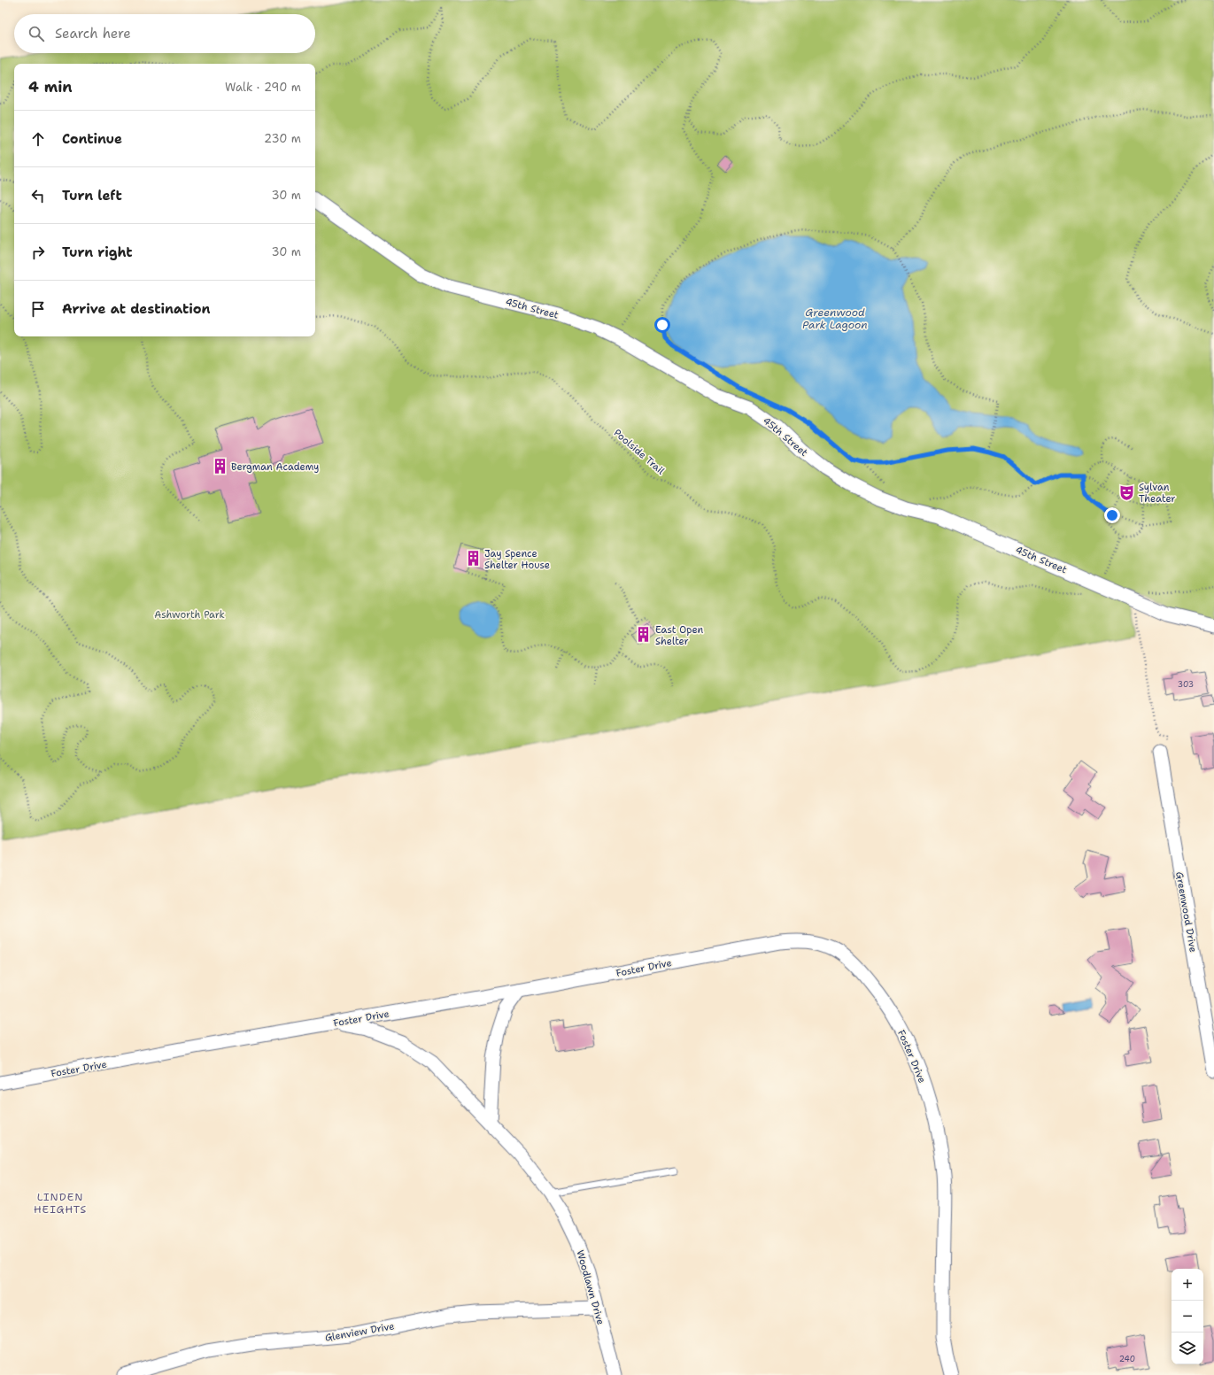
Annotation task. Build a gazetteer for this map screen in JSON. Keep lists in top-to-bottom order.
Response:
{
  "streets": {
    "street": [
      "45th Street",
      "Greenwood Drive",
      "Foster Drive",
      "Woodlawn Drive",
      "Glenview Drive"
    ],
    "path": ["Poolside Trail"]
  },
  "crossings": [
    ["Foster Drive", "Woodlawn Drive"],
    ["Woodlawn Drive", "Glenview Drive"]
  ],
  "districts": ["LINDEN HEIGHTS"],
  "water": ["Greenwood Park Lagoon"],
  "parks": ["Ashworth Park"],
  "places": {
    "building": ["Bergman Academy", "Jay Spence Shelter House", "East Open Shelter"],
    "theatre": ["Sylvan Theater"]
  },
  "house_numbers": ["303", "240"],
  "page": {
    "search": "Search here",
    "heading": ["4 min", "Walk · 290 m"],
    "list": [
      ["Continue", "230 m"],
      ["Turn left", "30 m"],
      ["Turn right", "30 m"],
      "Arrive at destination"
    ],
    "map_buttons": ["+", "−"]
  }
}
